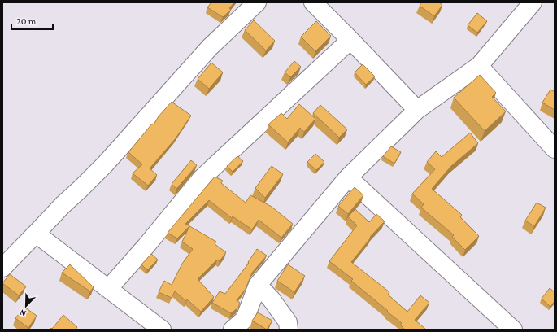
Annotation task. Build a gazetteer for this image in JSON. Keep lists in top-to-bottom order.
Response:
{
  "scale_bar": "20 m",
  "north": "bottom left"
}
